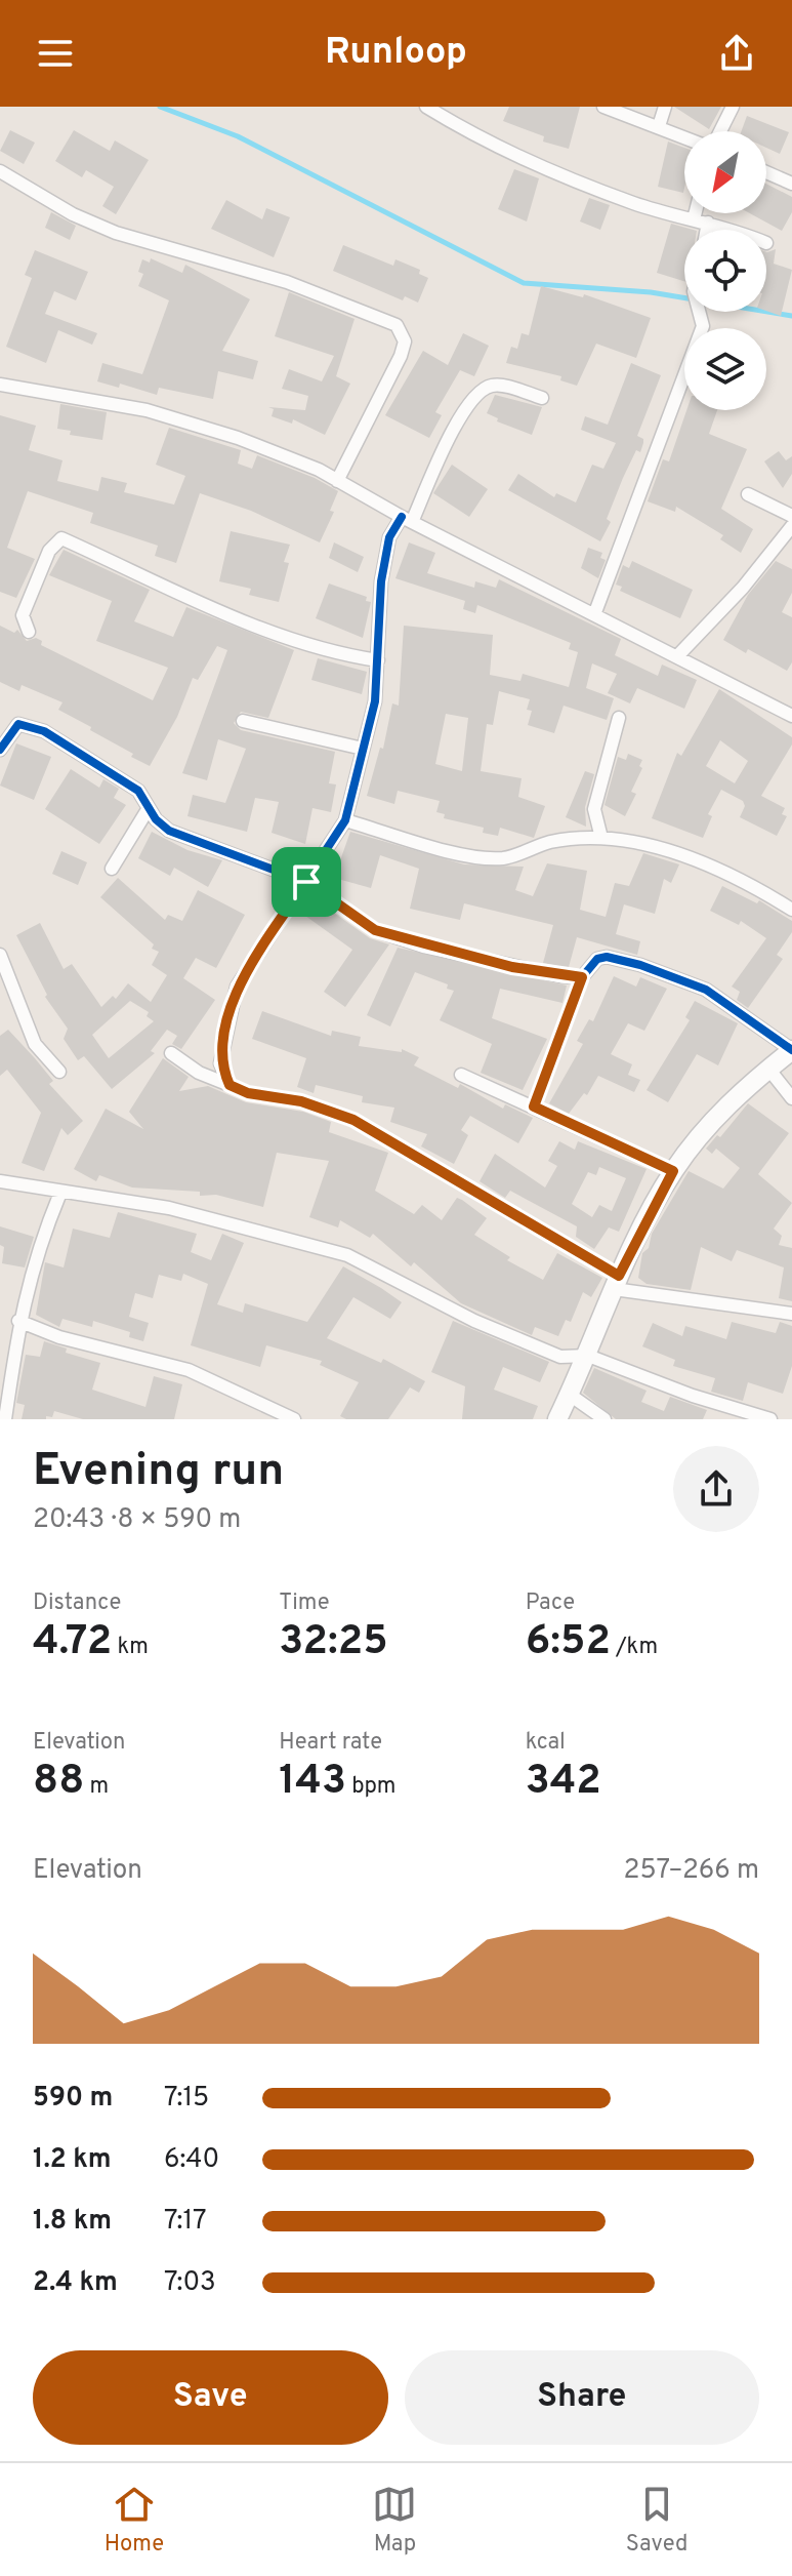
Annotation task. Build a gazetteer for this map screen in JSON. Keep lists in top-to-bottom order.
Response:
{
  "north": "bottom left",
  "page": {
    "header": "Runloop",
    "heading": ["Evening run", "20:43 · 8 × 590 m"],
    "stats": [
      ["Distance", "4.72 km"],
      ["Time", "32:25"],
      ["Pace", "6:52 /km"],
      ["Elevation", "88 m"],
      ["Heart rate", "143 bpm"],
      ["kcal", "342"]
    ],
    "chart": ["Elevation", "257–266 m"],
    "list": [
      {
        "name": "590 m",
        "note": "7:15"
      },
      {
        "name": "1.2 km",
        "note": "6:40"
      },
      {
        "name": "1.8 km",
        "note": "7:17"
      },
      {
        "name": "2.4 km",
        "note": "7:03"
      }
    ],
    "buttons": ["Save", "Share"],
    "tabs": ["Home", "Map", "Saved"]
  }
}
